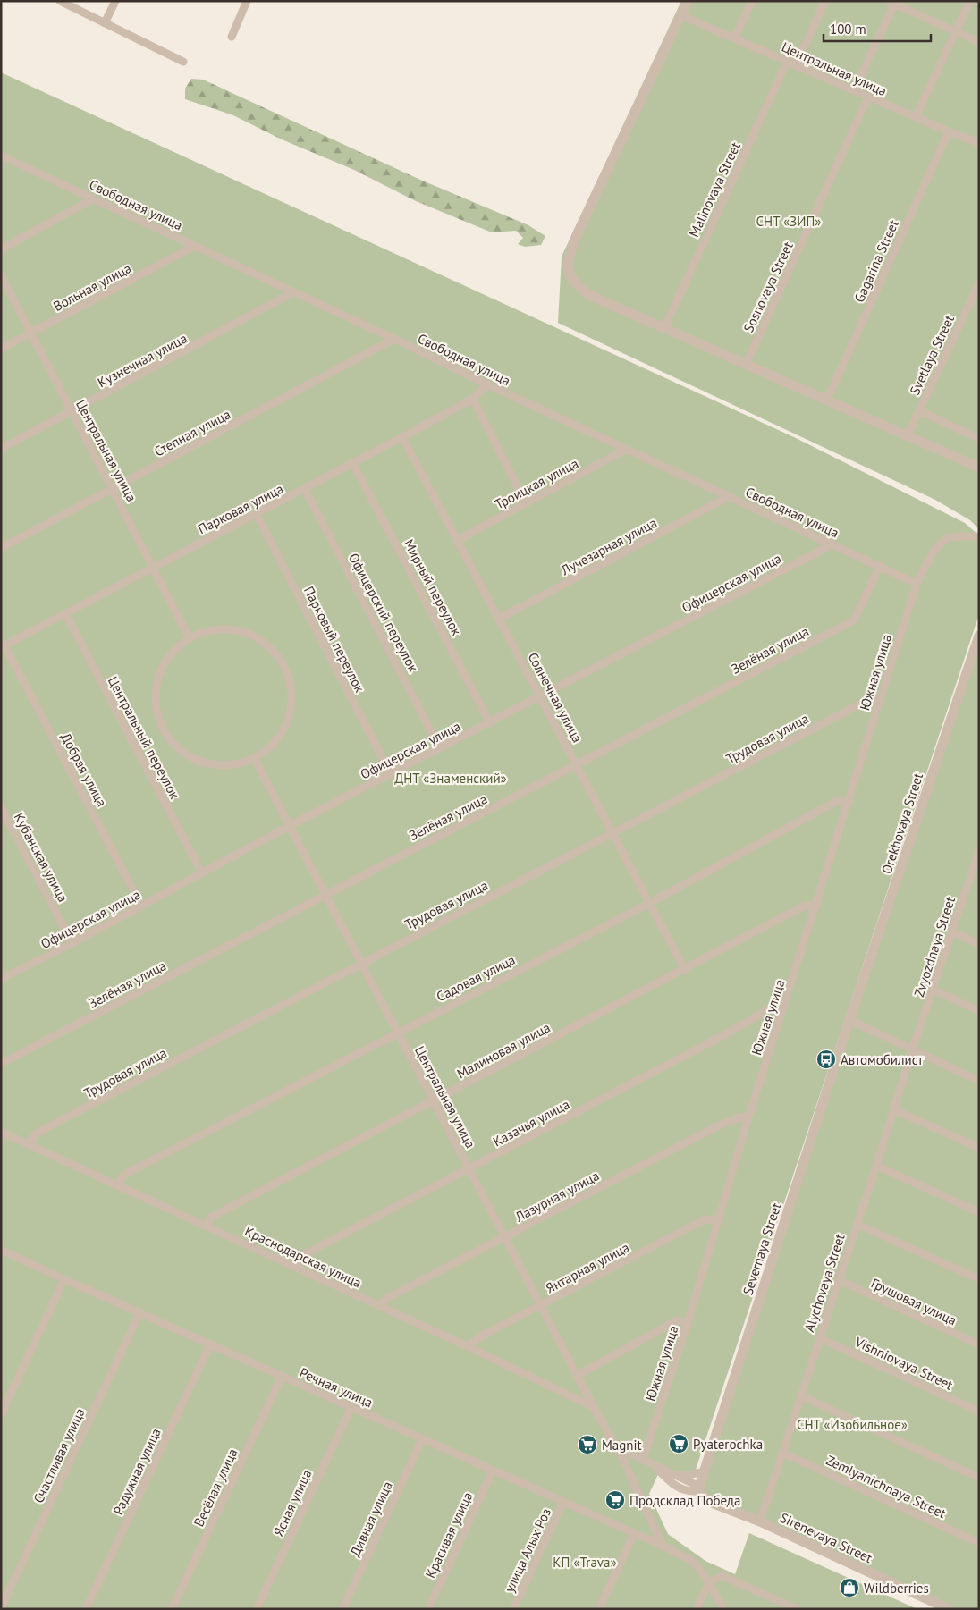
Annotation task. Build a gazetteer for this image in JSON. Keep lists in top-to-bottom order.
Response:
{
  "streets": {
    "street": [
      "Центральная улица",
      "Malinovaya Street",
      "Свободная улица",
      "Gagarina Street",
      "Вольная улица",
      "Sosnovaya Street",
      "Svetlaya Street",
      "Кузнечная улица",
      "Степная улица",
      "Троицкая улица",
      "Парковая улица",
      "Лучезарная улица",
      "Офицерская улица",
      "Мирный переулок",
      "Офицерский переулок",
      "Парковый переулок",
      "Зелёная улица",
      "Южная улица",
      "Солнечная улица",
      "Центральный переулок",
      "Трудовая улица",
      "Добрая улица",
      "Orekhovaya Street",
      "Кубанская улица",
      "Zvyozdnaya Street",
      "Садовая улица",
      "Малиновая улица",
      "Казачья улица",
      "Лазурная улица",
      "Severnaya Street",
      "Краснодарская улица",
      "Янтарная улица",
      "Alychovaya Street",
      "Грушовая улица",
      "Vishniovaya Street",
      "Речная улица",
      "Счастливая улица",
      "Радужная улица",
      "Zemlyanichnaya Street",
      "Весёлая улица",
      "Ясная улица",
      "Дивная улица",
      "Красивая улица",
      "Sirenevaya Street",
      "улица Алых Роз"
    ]
  },
  "crossings": [
    ["Центральная улица", "Malinovaya Street"],
    ["Центральная улица", "Gagarina Street"],
    ["Центральная улица", "Вольная улица"],
    ["Центральная улица", "Sosnovaya Street"],
    ["Центральная улица", "Кузнечная улица"],
    ["Центральная улица", "Степная улица"],
    ["Центральная улица", "Парковая улица"],
    ["Центральная улица", "Офицерская улица"],
    ["Центральная улица", "Зелёная улица"],
    ["Центральная улица", "Трудовая улица"],
    ["Центральная улица", "Садовая улица"],
    ["Центральная улица", "Малиновая улица"],
    ["Центральная улица", "Казачья улица"],
    ["Центральная улица", "Лазурная улица"],
    ["Центральная улица", "Краснодарская улица"],
    ["Центральная улица", "Янтарная улица"],
    ["Центральная улица", "Речная улица"],
    ["Свободная улица", "Вольная улица"],
    ["Свободная улица", "Кузнечная улица"],
    ["Свободная улица", "Степная улица"],
    ["Свободная улица", "Троицкая улица"],
    ["Свободная улица", "Парковая улица"],
    ["Свободная улица", "Лучезарная улица"],
    ["Свободная улица", "Офицерская улица"],
    ["Свободная улица", "Зелёная улица"],
    ["Свободная улица", "Южная улица"],
    ["Троицкая улица", "Солнечная улица"],
    ["Парковая улица", "Мирный переулок"],
    ["Парковая улица", "Офицерский переулок"],
    ["Парковая улица", "Парковый переулок"],
    ["Парковая улица", "Солнечная улица"],
    ["Парковая улица", "Центральный переулок"],
    ["Парковая улица", "Добрая улица"],
    ["Лучезарная улица", "Солнечная улица"],
    ["Офицерская улица", "Мирный переулок"],
    ["Офицерская улица", "Офицерский переулок"],
    ["Офицерская улица", "Парковый переулок"],
    ["Офицерская улица", "Солнечная улица"],
    ["Офицерская улица", "Центральный переулок"],
    ["Офицерская улица", "Добрая улица"],
    ["Офицерская улица", "Кубанская улица"],
    ["Зелёная улица", "Солнечная улица"],
    ["Южная улица", "Трудовая улица"],
    ["Южная улица", "Садовая улица"],
    ["Южная улица", "Малиновая улица"],
    ["Южная улица", "Казачья улица"],
    ["Южная улица", "Лазурная улица"],
    ["Южная улица", "Янтарная улица"],
    ["Солнечная улица", "Трудовая улица"],
    ["Солнечная улица", "Садовая улица"],
    ["Солнечная улица", "Малиновая улица"],
    ["Трудовая улица", "Краснодарская улица"],
    ["Orekhovaya Street", "Severnaya Street"],
    ["Zvyozdnaya Street", "Alychovaya Street"],
    ["Садовая улица", "Краснодарская улица"],
    ["Малиновая улица", "Краснодарская улица"],
    ["Казачья улица", "Краснодарская улица"],
    ["Лазурная улица", "Краснодарская улица"],
    ["Severnaya Street", "Sirenevaya Street"],
    ["Краснодарская улица", "Янтарная улица"],
    ["Alychovaya Street", "Грушовая улица"],
    ["Alychovaya Street", "Vishniovaya Street"],
    ["Alychovaya Street", "Zemlyanichnaya Street"],
    ["Alychovaya Street", "Sirenevaya Street"],
    ["Речная улица", "Счастливая улица"],
    ["Речная улица", "Радужная улица"],
    ["Речная улица", "Весёлая улица"],
    ["Речная улица", "Ясная улица"],
    ["Речная улица", "Дивная улица"],
    ["Речная улица", "Красивая улица"],
    ["Речная улица", "улица Алых Роз"]
  ],
  "parks": [
    "СНТ «ЗИП»",
    "ДНТ «Знаменский»",
    "СНТ «Изобильное»",
    "КП «Trava»"
  ],
  "places": {
    "bus stop": ["Автомобилист"],
    "supermarket": ["Pyaterochka", "Magnit", "Продсклад Победа"],
    "shop": ["Wildberries"]
  },
  "scale_bar": "100 m"
}
